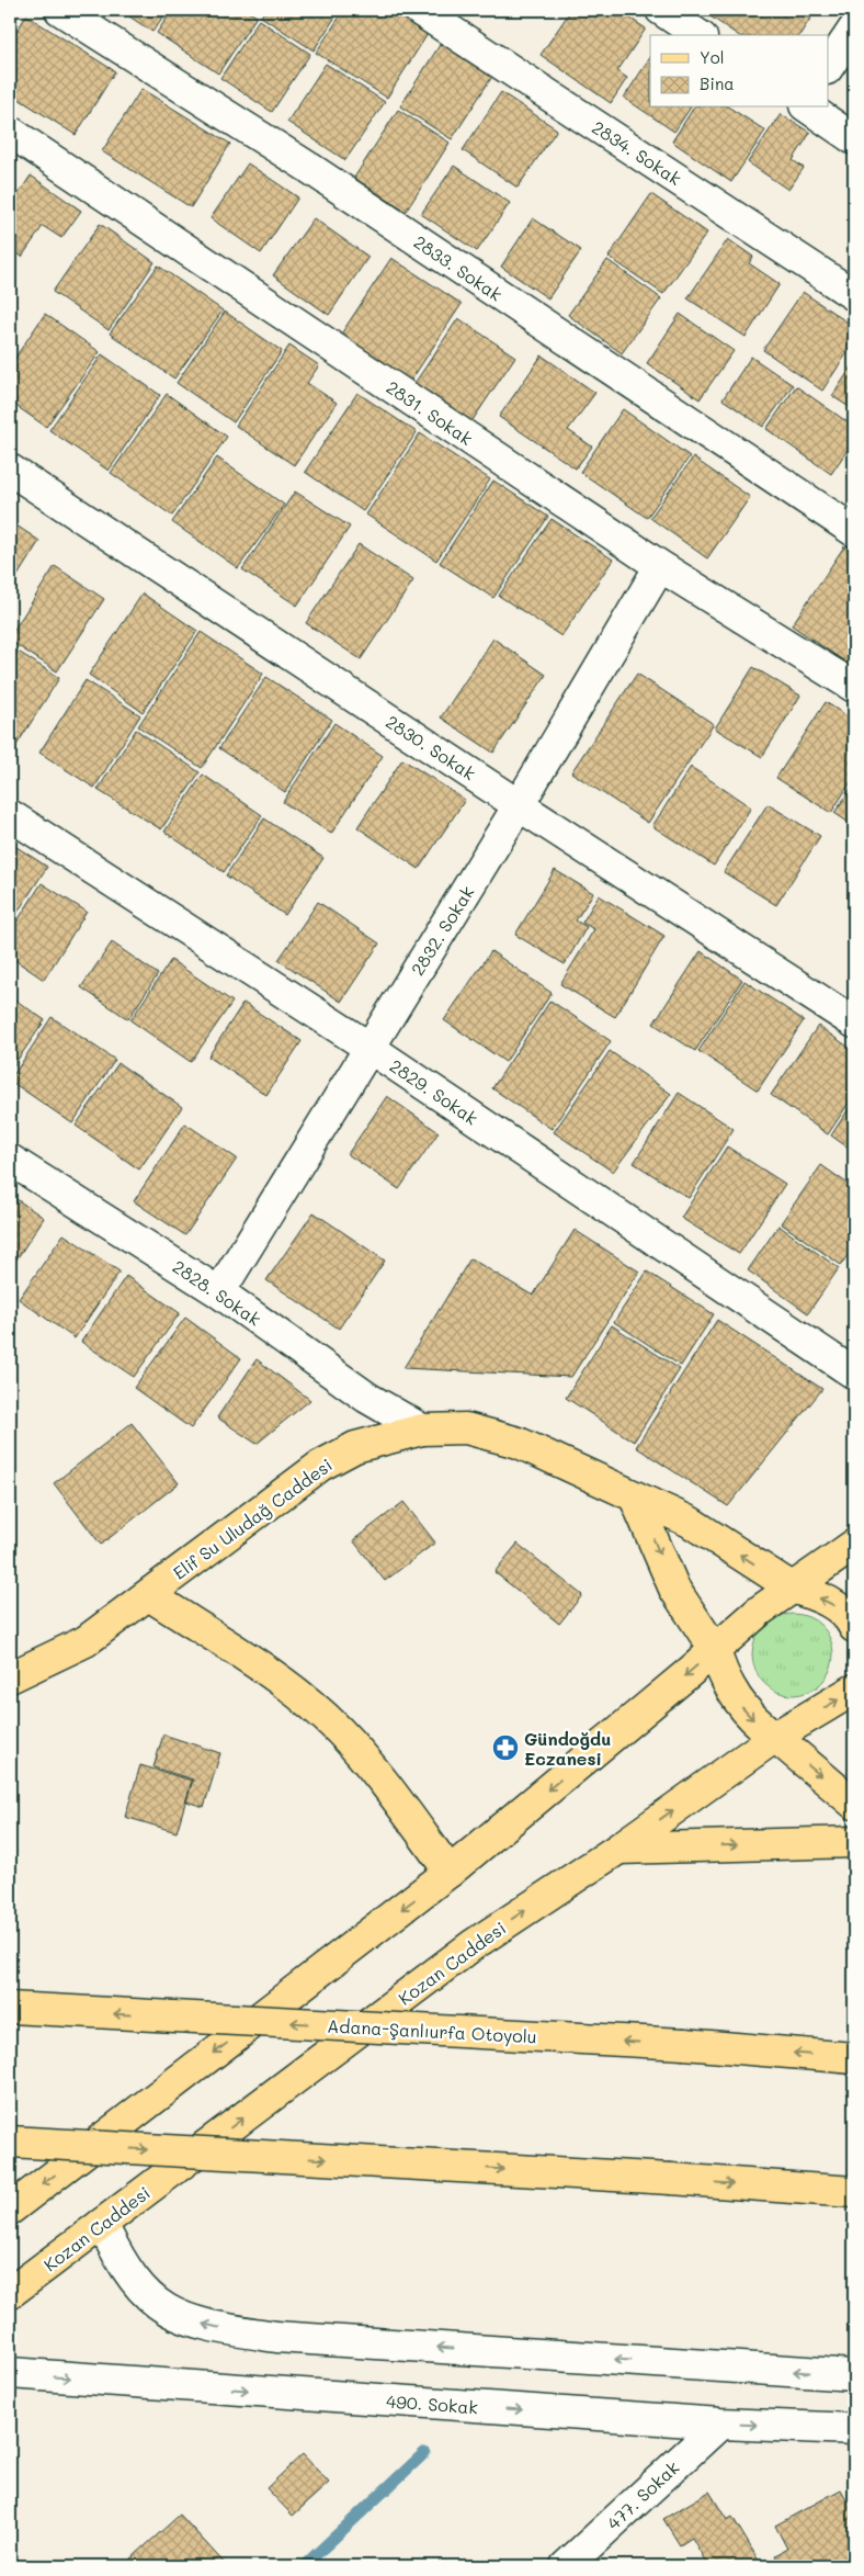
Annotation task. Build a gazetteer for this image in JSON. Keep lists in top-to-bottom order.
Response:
{
  "streets": {
    "main road": ["Elif Su Uludağ Caddesi", "Kozan Caddesi", "Adana-Şanlıurfa Otoyolu"],
    "street": [
      "2834. Sokak",
      "2833. Sokak",
      "2831. Sokak",
      "2830. Sokak",
      "2832. Sokak",
      "2829. Sokak",
      "2828. Sokak",
      "490. Sokak",
      "477. Sokak"
    ]
  },
  "crossings": [
    ["2831. Sokak", "2832. Sokak"],
    ["2830. Sokak", "2832. Sokak"],
    ["2832. Sokak", "2829. Sokak"],
    ["2832. Sokak", "2828. Sokak"],
    ["2828. Sokak", "Elif Su Uludağ Caddesi"],
    ["490. Sokak", "477. Sokak"]
  ],
  "places": {
    "pharmacy": ["Gündoğdu Eczanesi"]
  },
  "legend": ["Yol", "Bina"]
}
